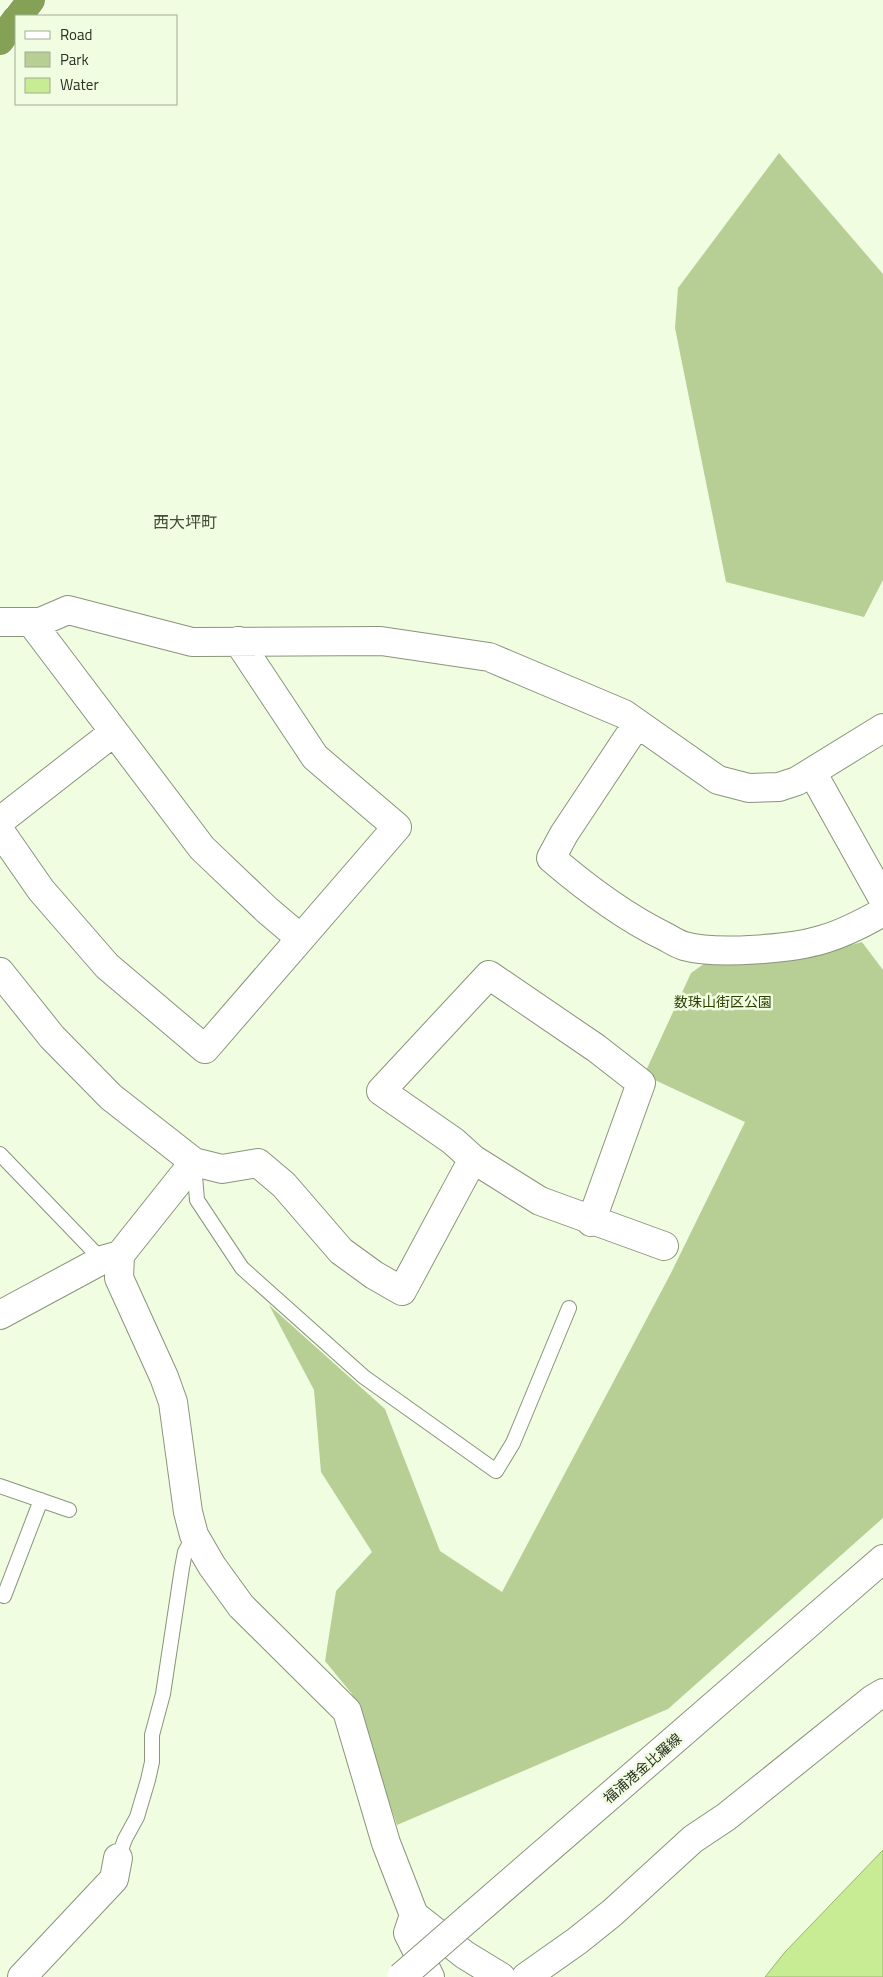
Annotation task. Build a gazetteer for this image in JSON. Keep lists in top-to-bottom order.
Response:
{
  "streets": {
    "street": ["福浦港金比羅線"]
  },
  "districts": ["西大坪町"],
  "parks": ["数珠山街区公園"],
  "legend": ["Road", "Park", "Water"]
}
